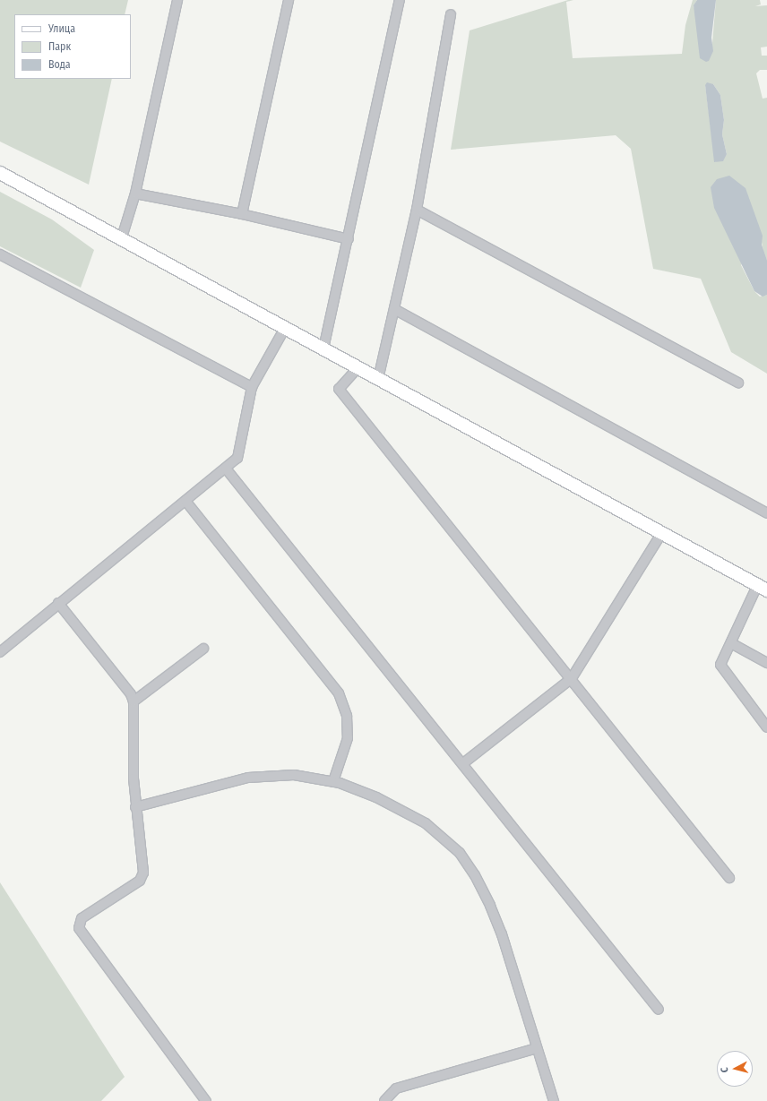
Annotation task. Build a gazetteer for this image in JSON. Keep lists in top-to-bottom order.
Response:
{
  "legend": ["Улица", "Парк", "Вода"],
  "north": "left"
}
